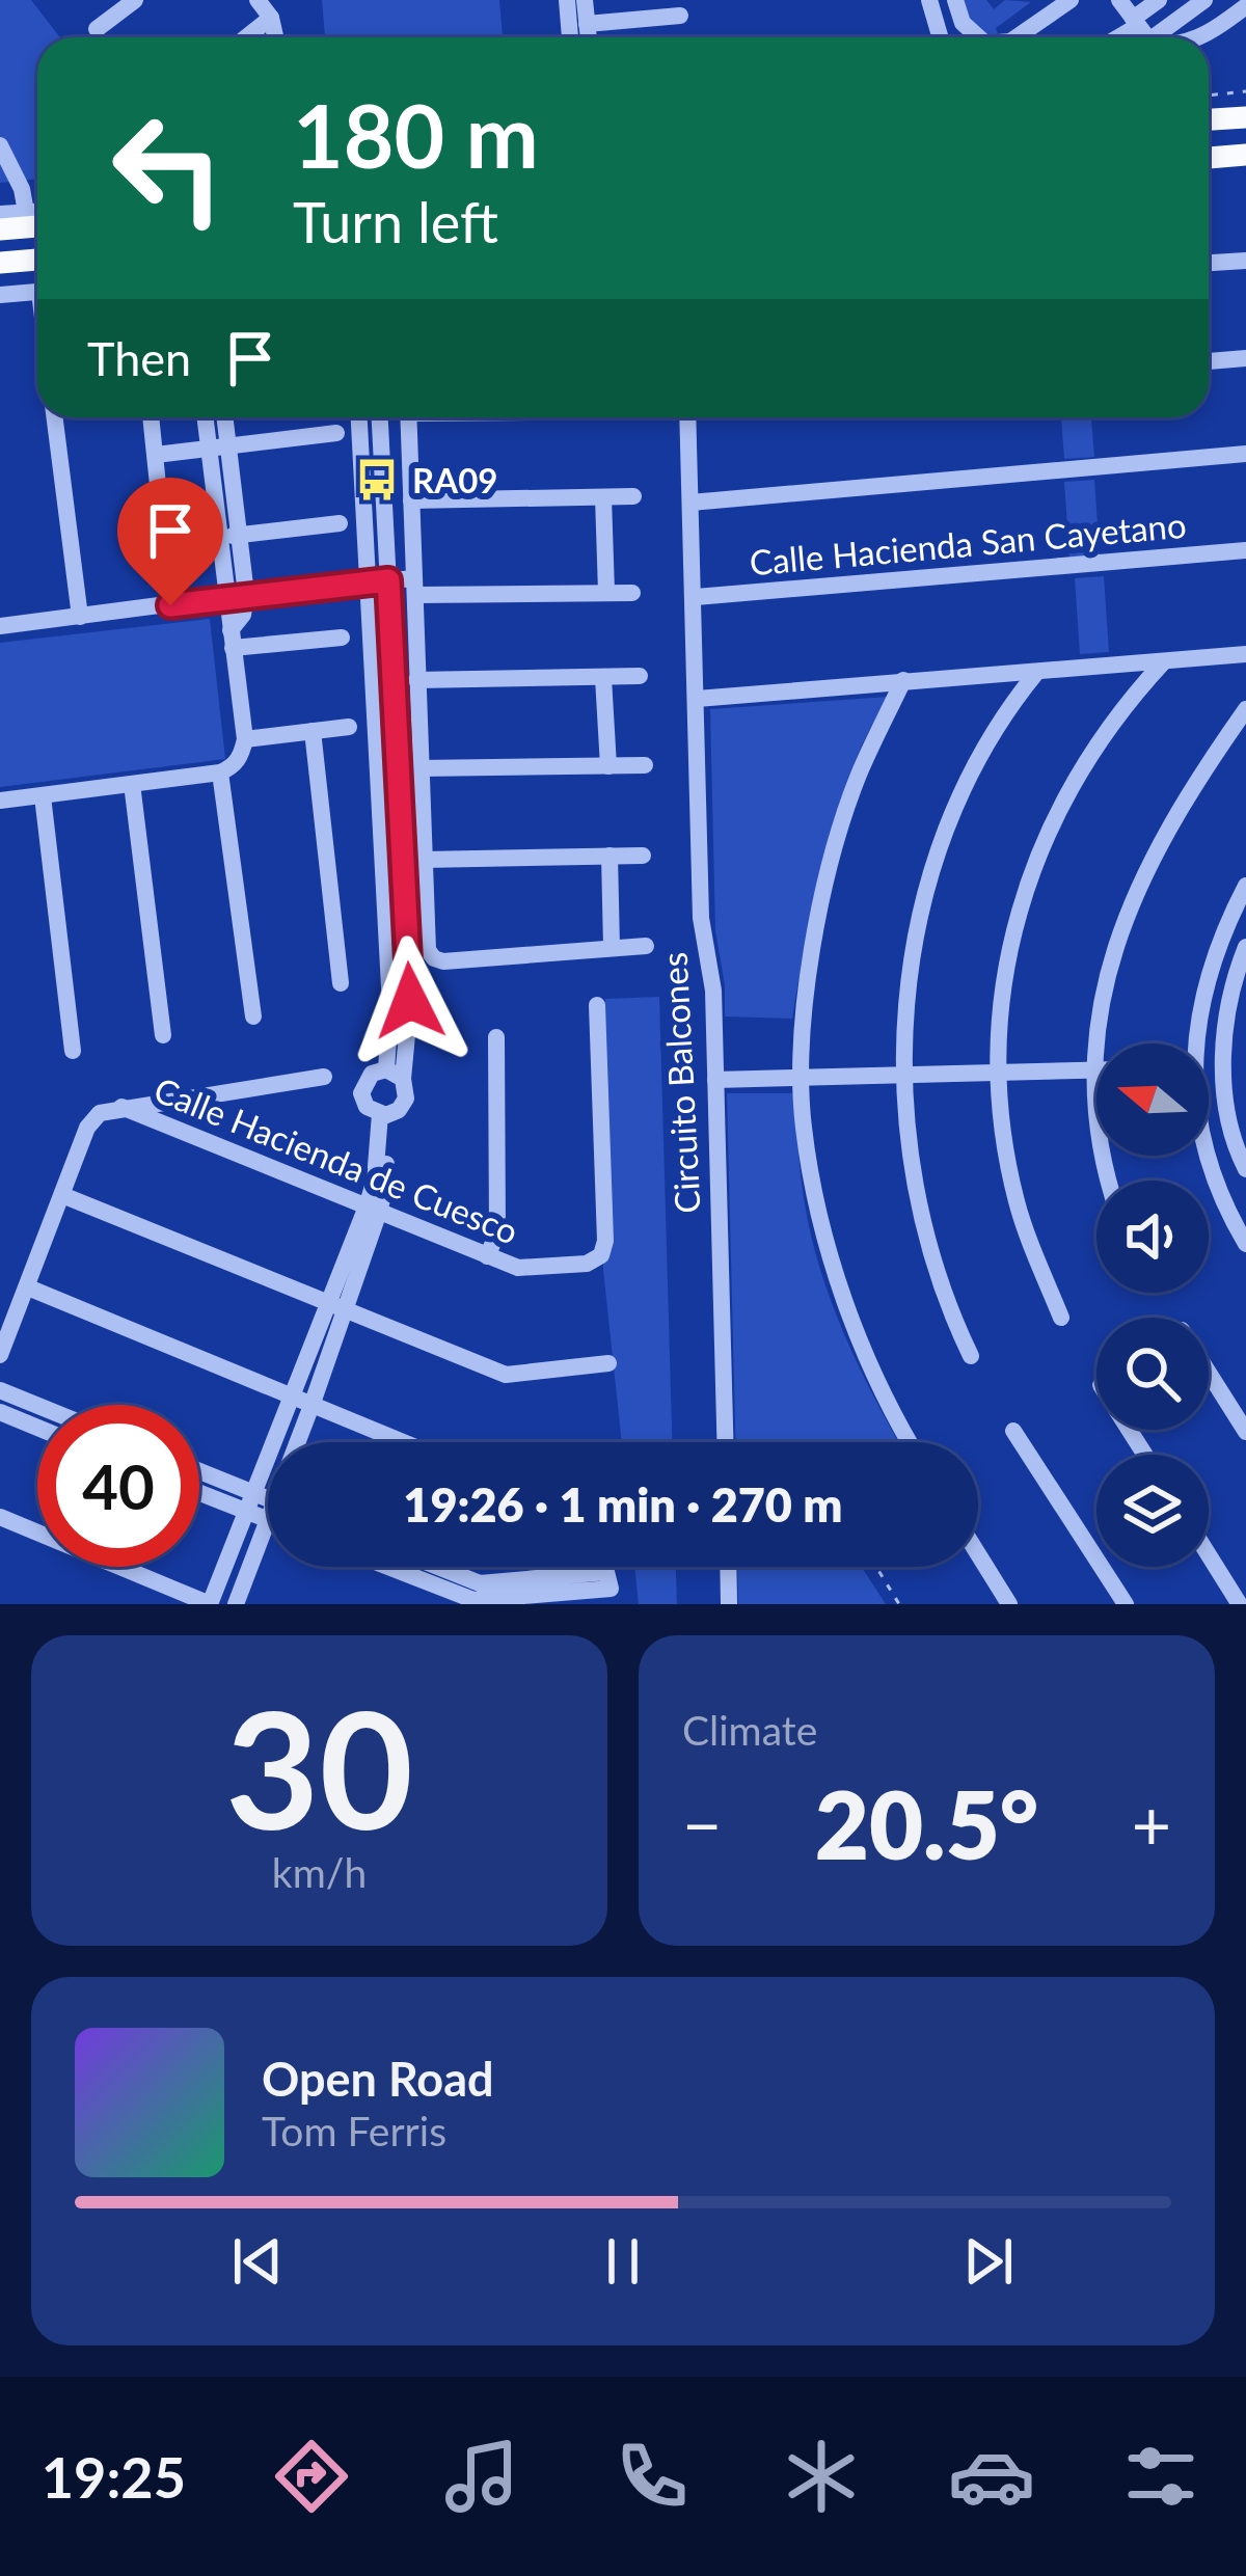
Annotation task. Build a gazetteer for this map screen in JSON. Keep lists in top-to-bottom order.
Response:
{
  "streets": {
    "street": ["Calle Hacienda San Cayetano", "Circuito Balcones", "Calle Hacienda de Cuesco"]
  },
  "crossings": [
    ["Calle Hacienda San Cayetano", "Circuito Balcones"]
  ],
  "places": {
    "bus stop": ["RA09"]
  },
  "north": "left",
  "page": {
    "turn": ["180 m", "Turn left"],
    "then": "Then",
    "limit": "40",
    "trip": "19:26 · 1 min · 270 m",
    "tile": [
      ["30", "km/h"],
      "Climate"
    ],
    "heat": ["−", "20.5°", "+"],
    "song": ["Open Road", "Tom Ferris"],
    "tabs": "19:25"
  }
}
